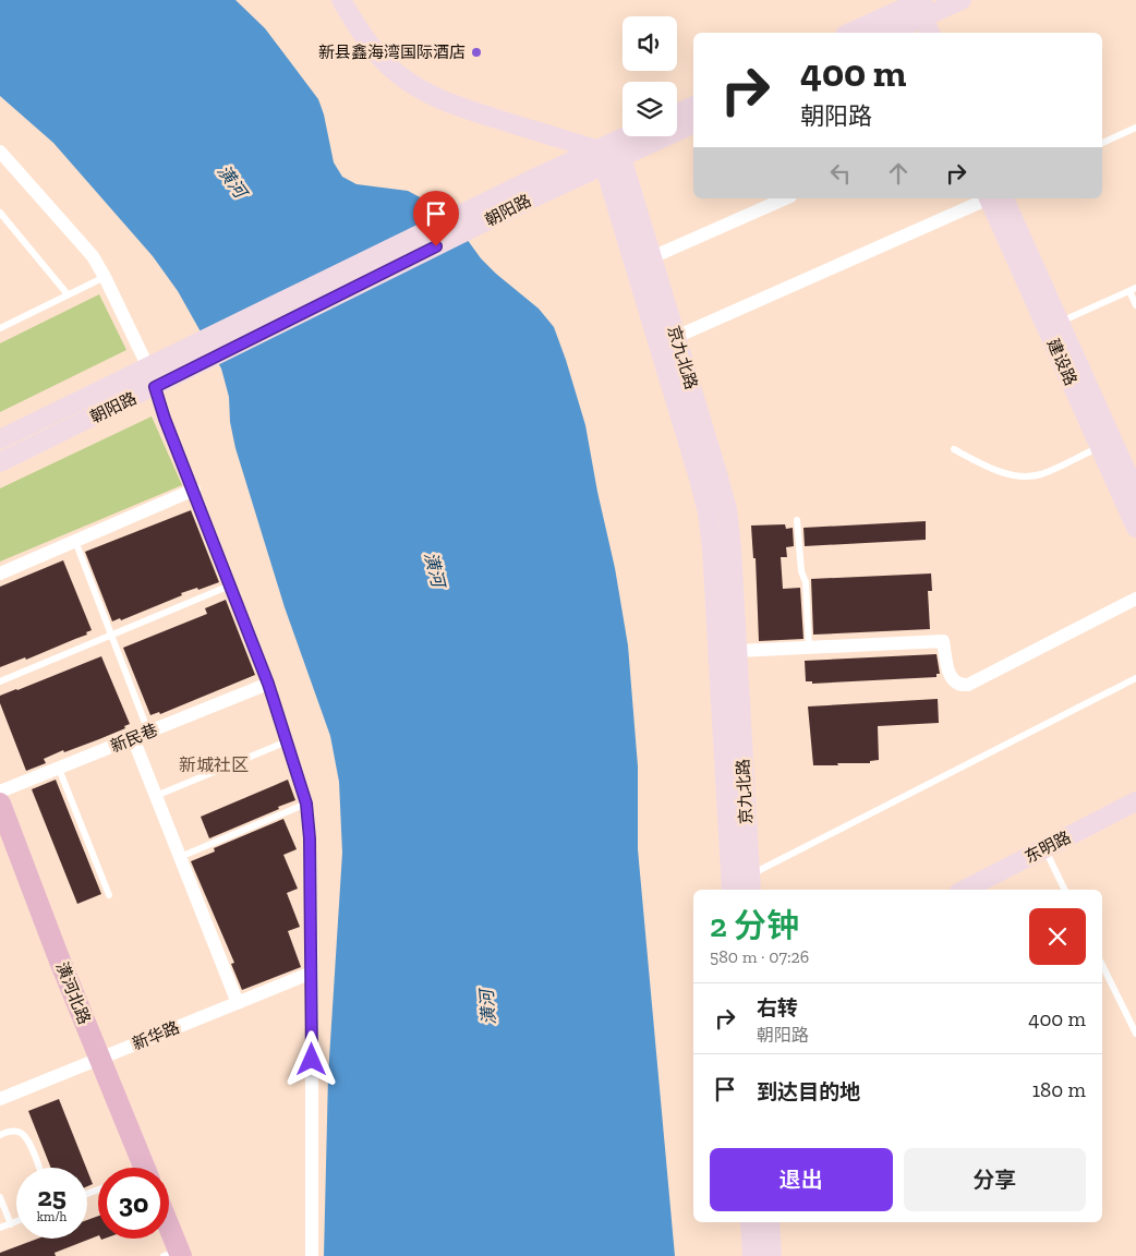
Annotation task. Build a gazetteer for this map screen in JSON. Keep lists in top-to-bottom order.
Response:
{
  "streets": {
    "main road": [
      "朝阳路",
      "京九北路",
      "建设路",
      "东明路",
      "潢河北路"
    ],
    "street": ["新民巷", "新华路"]
  },
  "crossings": [
    ["朝阳路", "京九北路"],
    ["潢河北路", "新华路"]
  ],
  "districts": ["新城社区"],
  "water": ["潢河"],
  "places": ["新县鑫海湾国际酒店"],
  "page": {
    "turn": ["400 m", "朝阳路"],
    "heading": ["2 分钟", "580 m · 07:26"],
    "list": [
      {
        "name": "右转",
        "note": "朝阳路",
        "value": "400 m"
      },
      {
        "name": "到达目的地",
        "value": "180 m"
      }
    ],
    "buttons": ["退出", "分享"],
    "speed": "25 km/h",
    "limit": "30"
  }
}
